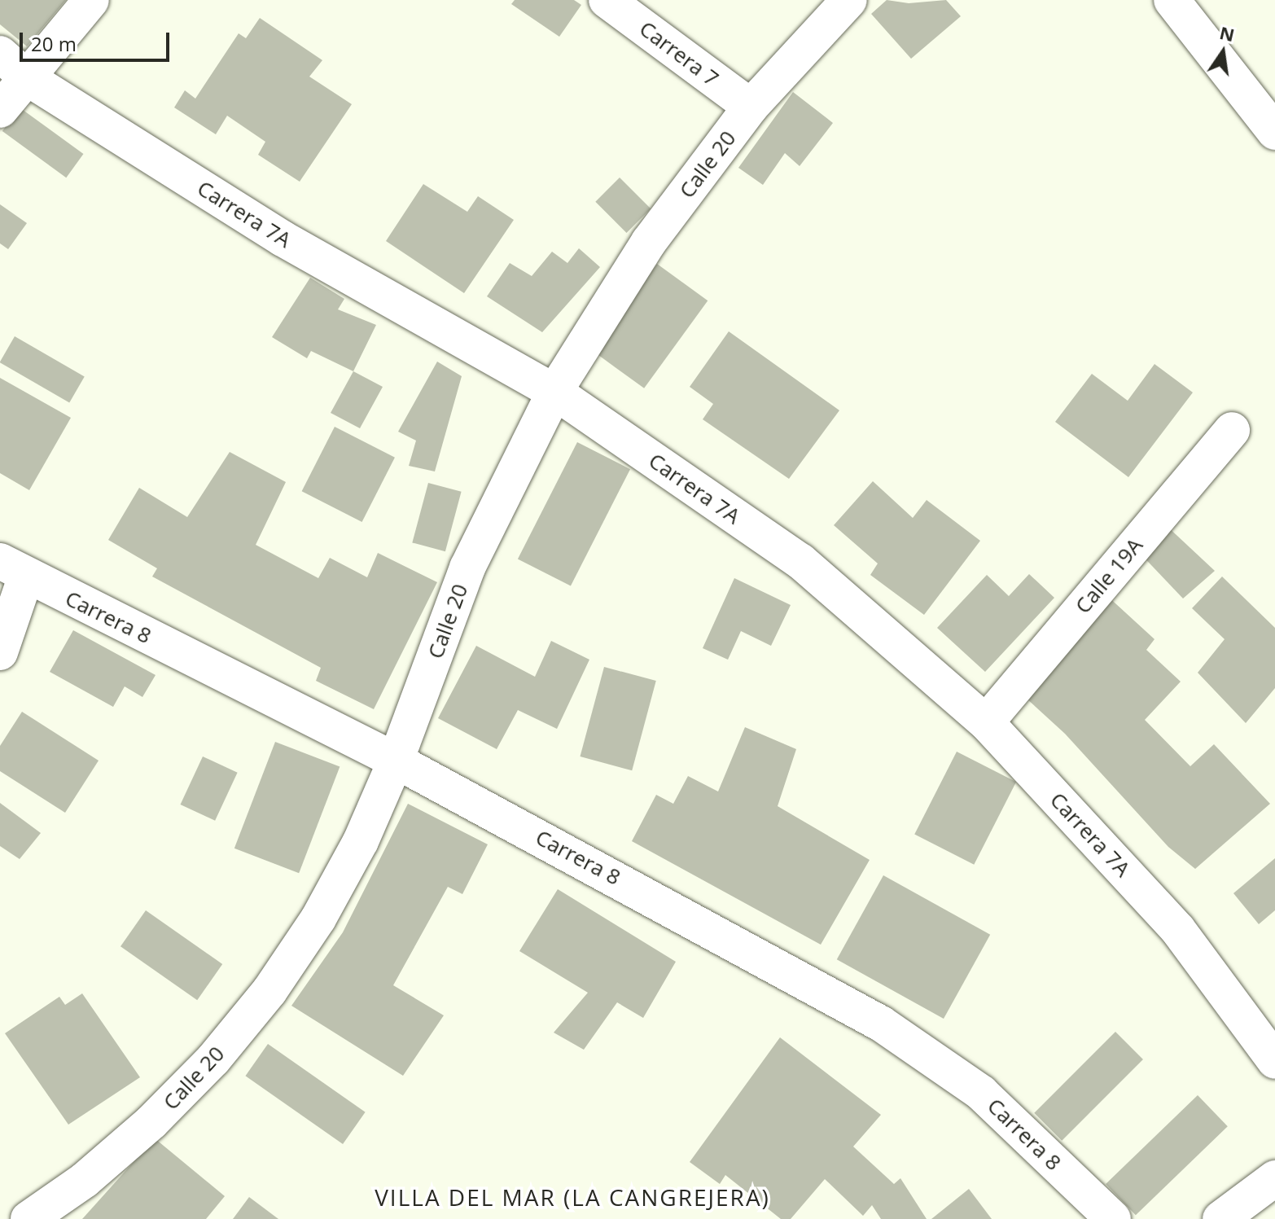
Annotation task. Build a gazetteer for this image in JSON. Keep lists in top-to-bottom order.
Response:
{
  "streets": {
    "street": [
      "Carrera 7",
      "Calle 20",
      "Carrera 7A",
      "Calle 19A",
      "Carrera 8"
    ]
  },
  "crossings": [
    ["Carrera 7", "Calle 20"],
    ["Calle 20", "Carrera 7A"],
    ["Calle 20", "Carrera 8"],
    ["Carrera 7A", "Calle 19A"]
  ],
  "districts": ["VILLA DEL MAR (LA CANGREJERA)"],
  "scale_bar": "20 m",
  "north": "top"
}
